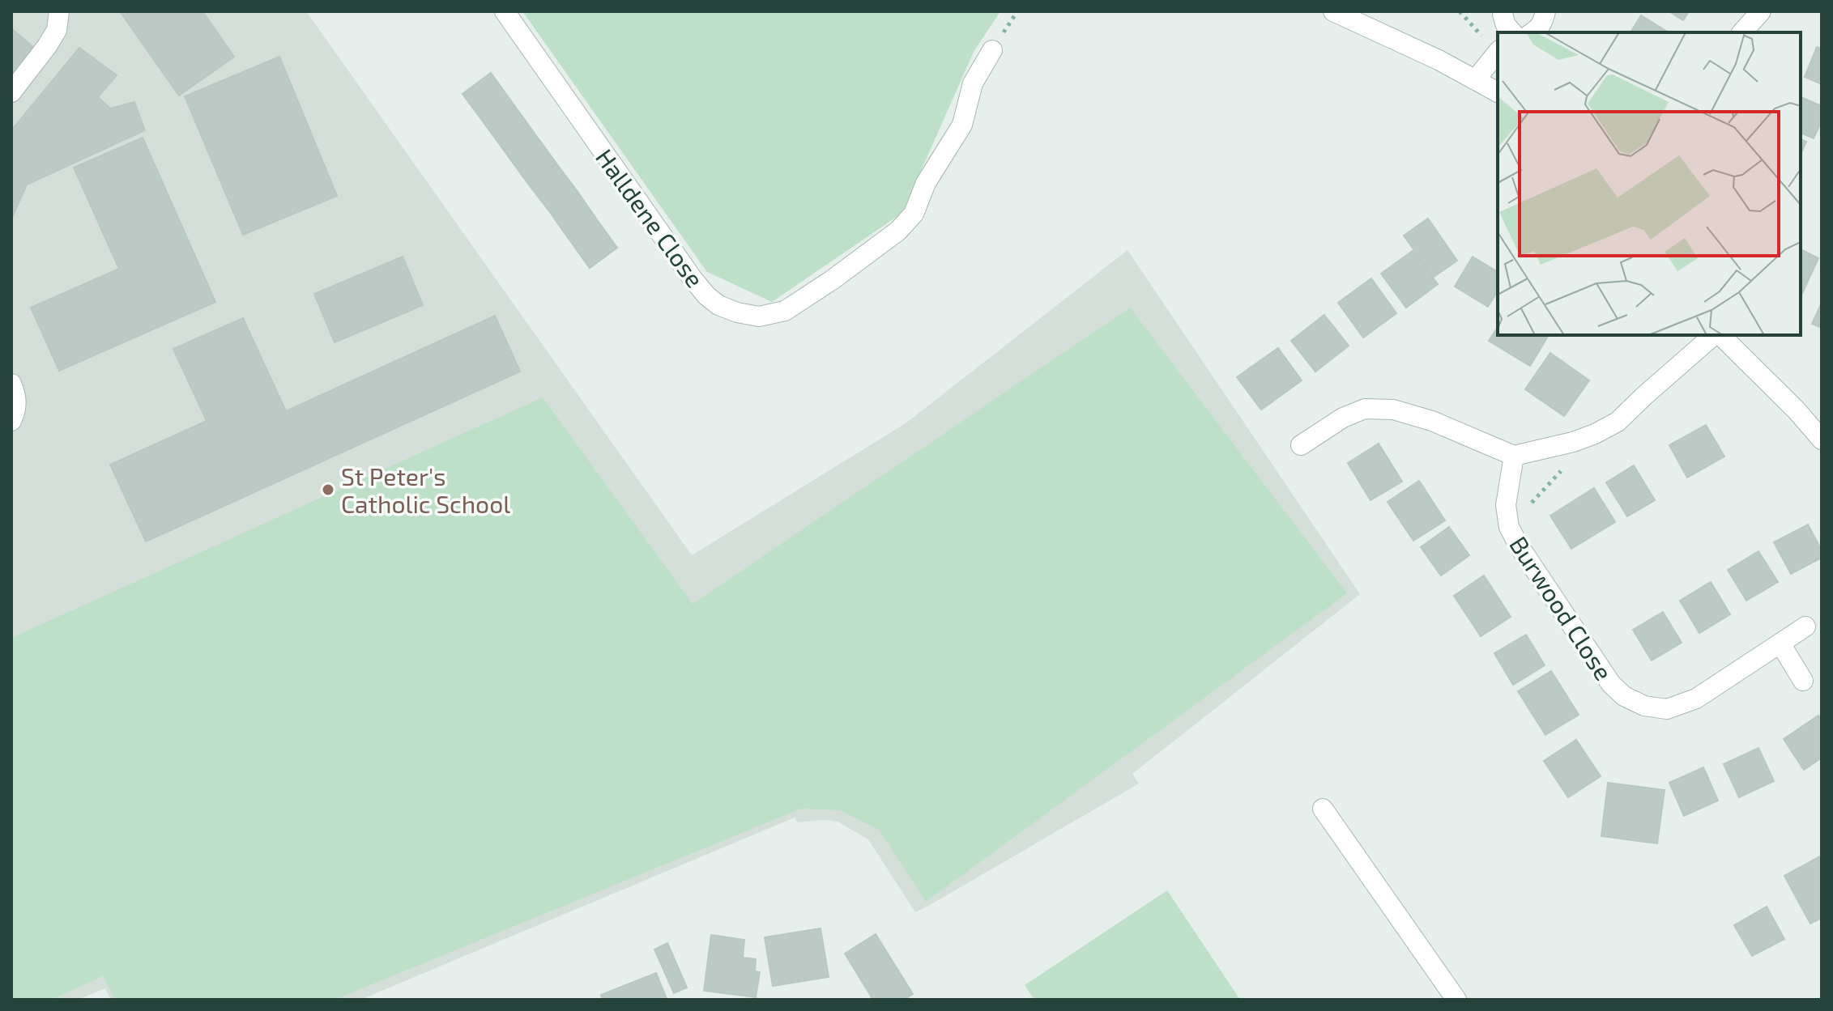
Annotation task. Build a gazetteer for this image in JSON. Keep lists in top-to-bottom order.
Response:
{
  "streets": {
    "street": ["Halldene Close", "Burwood Close"]
  },
  "places": ["St Peter's Catholic School"]
}
